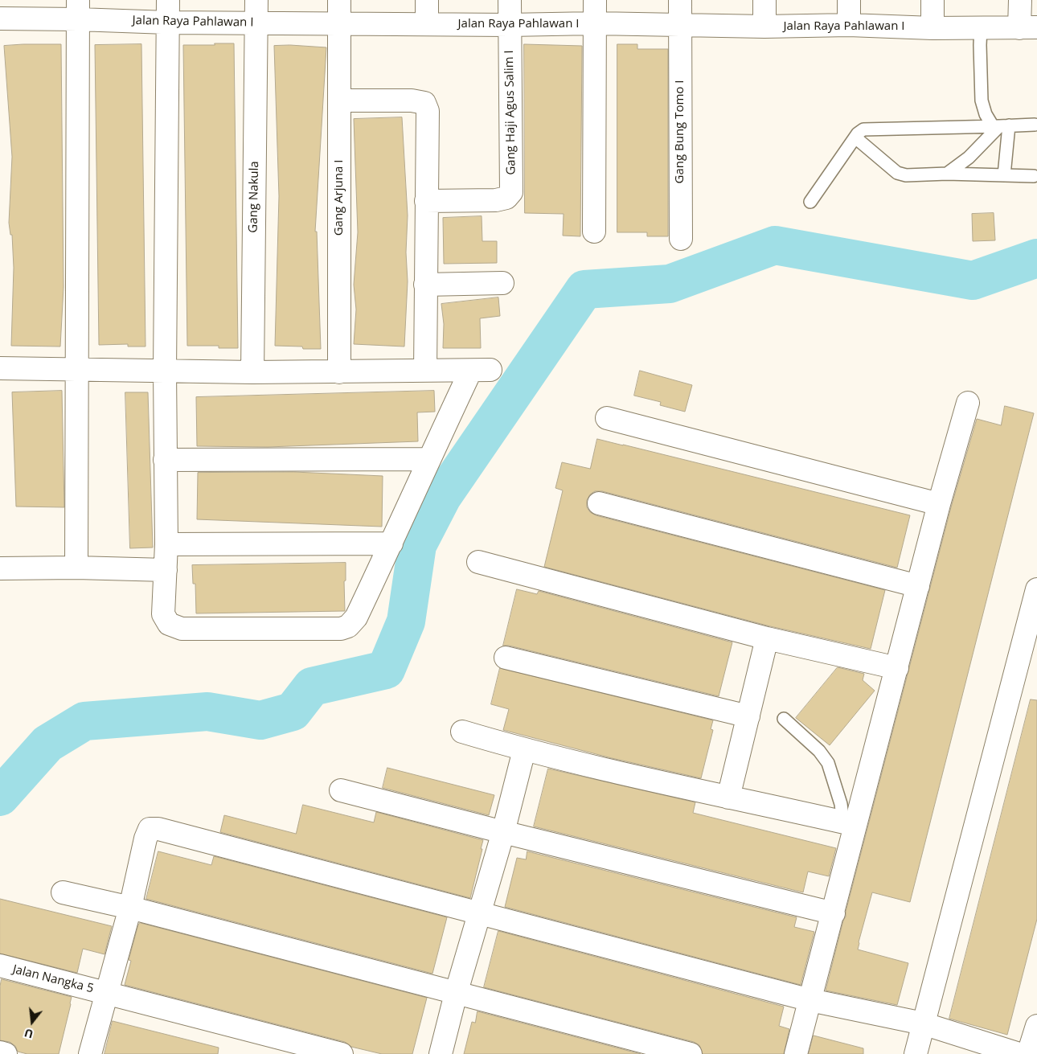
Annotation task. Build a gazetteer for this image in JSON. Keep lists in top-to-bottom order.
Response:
{
  "streets": {
    "street": [
      "Jalan Raya Pahlawan I",
      "Gang Haji Agus Salim I",
      "Gang Bung Tomo I",
      "Gang Nakula",
      "Gang Arjuna I",
      "Jalan Nangka 5"
    ]
  },
  "crossings": [
    ["Jalan Raya Pahlawan I", "Gang Haji Agus Salim I"],
    ["Jalan Raya Pahlawan I", "Gang Bung Tomo I"],
    ["Jalan Raya Pahlawan I", "Gang Nakula"],
    ["Jalan Raya Pahlawan I", "Gang Arjuna I"]
  ],
  "north": "bottom"
}
